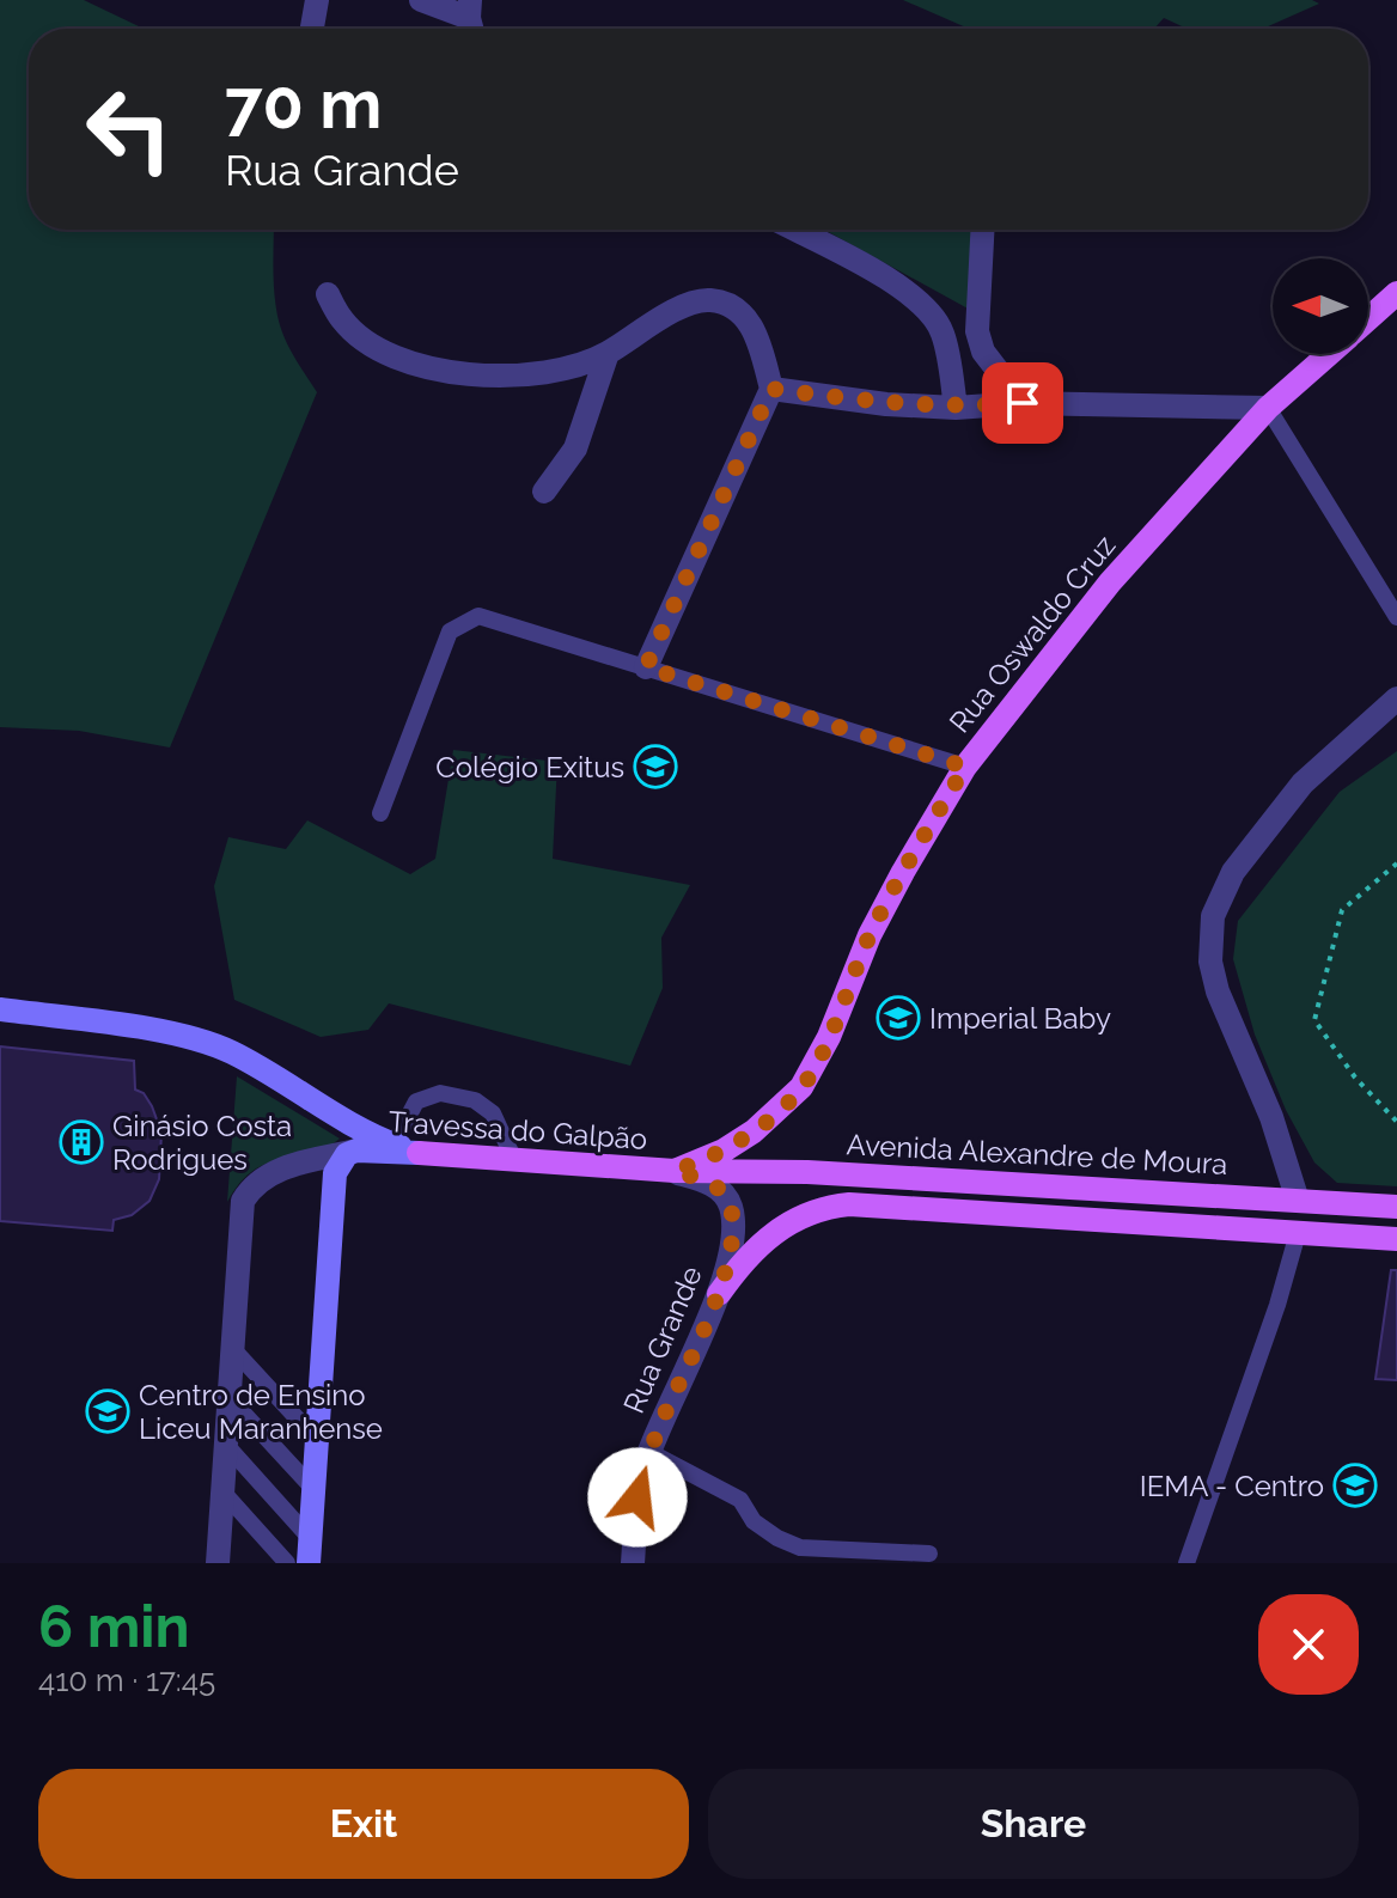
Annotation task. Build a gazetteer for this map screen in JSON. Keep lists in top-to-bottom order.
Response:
{
  "streets": {
    "main road": ["Rua Oswaldo Cruz", "Travessa do Galpão", "Avenida Alexandre de Moura"],
    "street": ["Rua Grande"]
  },
  "crossings": [
    ["Rua Oswaldo Cruz", "Travessa do Galpão"],
    ["Rua Oswaldo Cruz", "Avenida Alexandre de Moura"],
    ["Rua Oswaldo Cruz", "Rua Grande"],
    ["Travessa do Galpão", "Avenida Alexandre de Moura"],
    ["Travessa do Galpão", "Rua Grande"],
    ["Avenida Alexandre de Moura", "Rua Grande"]
  ],
  "places": {
    "school or university": [
      "Colégio Exitus",
      "Imperial Baby",
      "Centro de Ensino Liceu Maranhense",
      "IEMA - Centro"
    ],
    "building": ["Ginásio Costa Rodrigues"]
  },
  "north": "left",
  "page": {
    "turn": ["70 m", "Rua Grande"],
    "heading": ["6 min", "410 m · 17:45"],
    "buttons": ["Exit", "Share"]
  }
}
